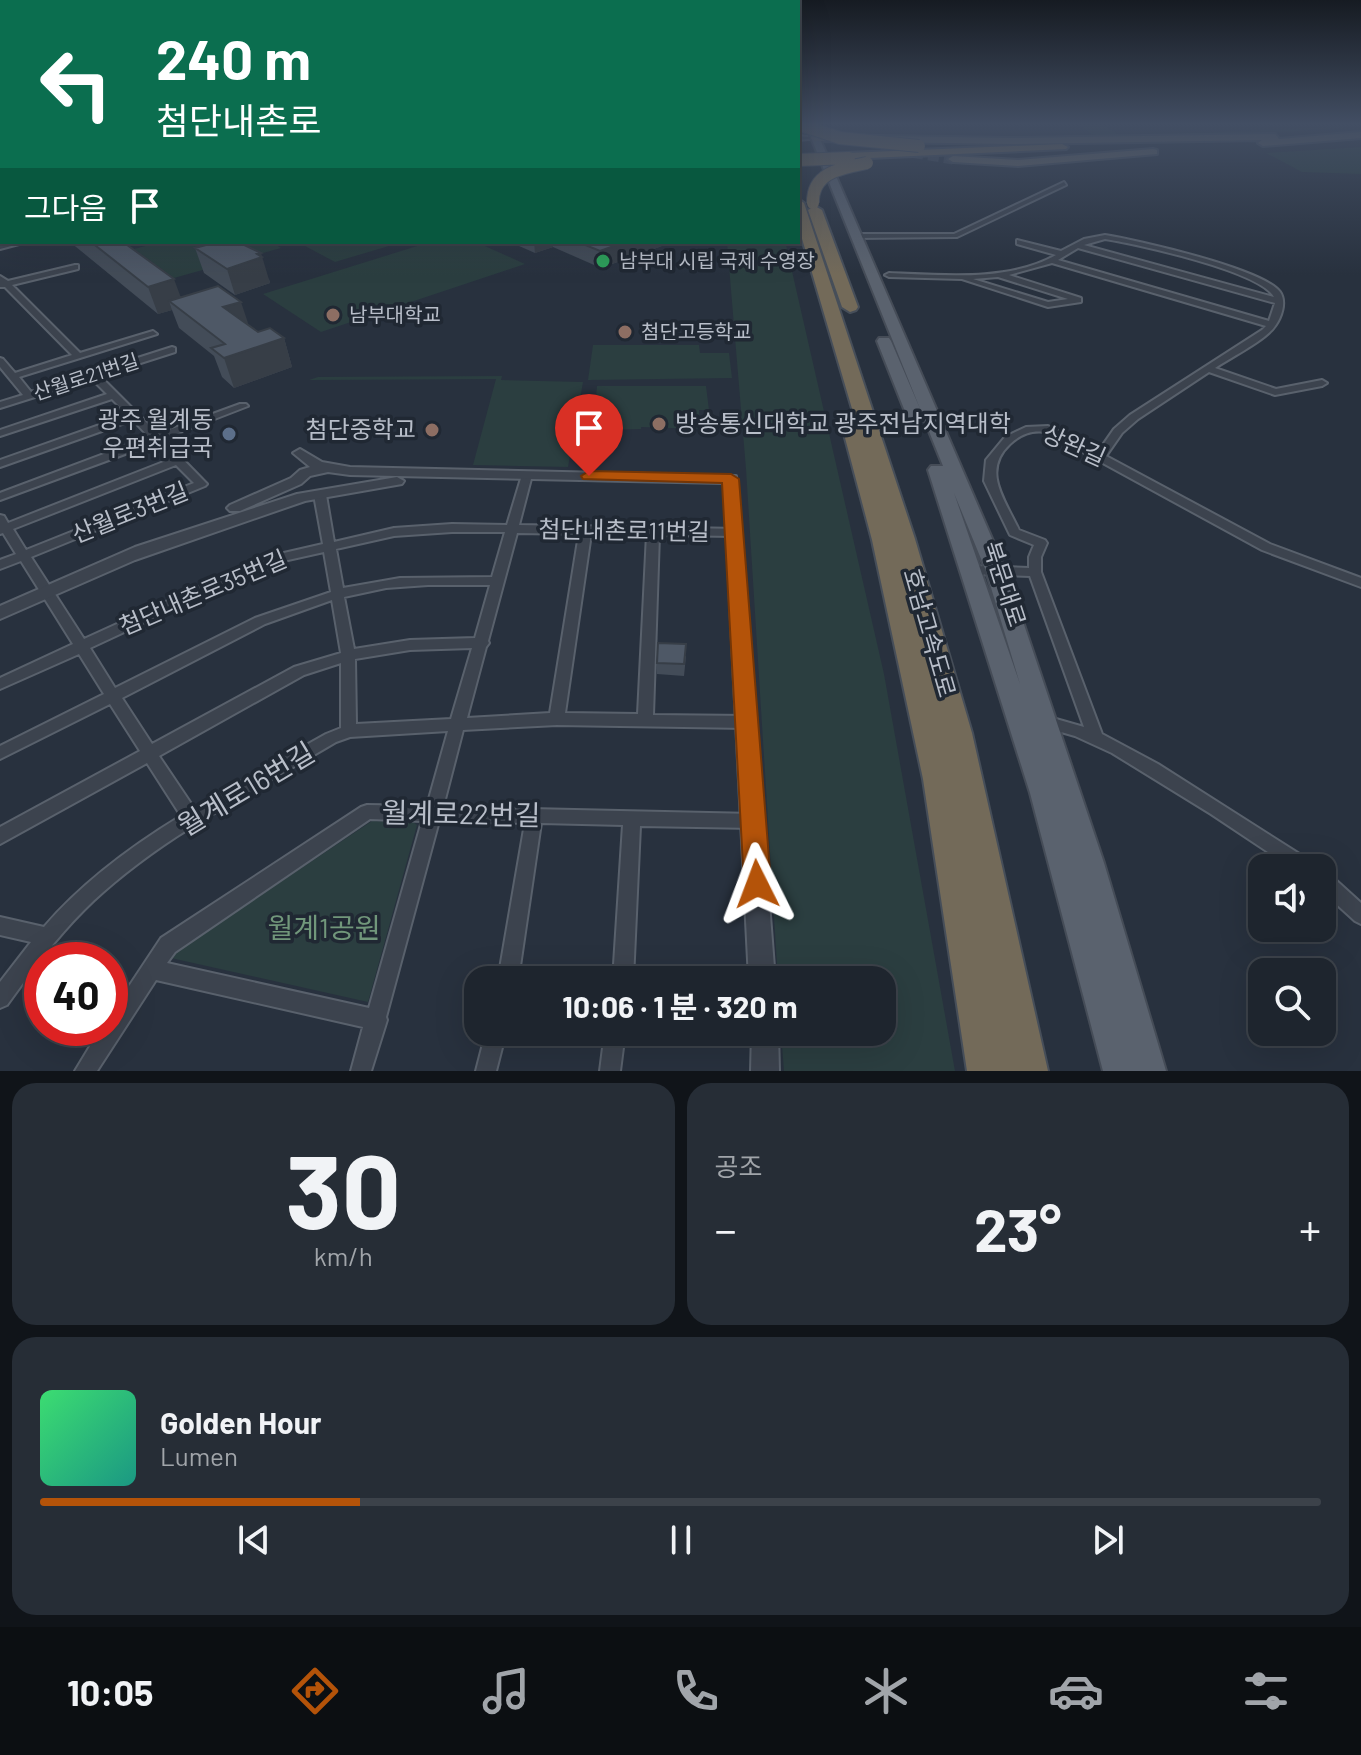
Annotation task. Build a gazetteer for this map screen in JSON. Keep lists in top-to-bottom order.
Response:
{
  "streets": {
    "highway": ["호남고속도로"],
    "main road": ["북문대로"],
    "street": [
      "산월로21번길",
      "상완길",
      "산월로3번길",
      "첨단내촌로11번길",
      "첨단내촌로35번길",
      "월계로16번길",
      "월계로22번길"
    ]
  },
  "crossings": [
    ["산월로21번길", "산월로3번길"],
    ["첨단내촌로11번길", "첨단내촌로35번길"],
    ["첨단내촌로11번길", "월계로16번길"],
    ["첨단내촌로11번길", "월계로22번길"]
  ],
  "parks": ["월계1공원"],
  "places": [
    "남부대 시립 국제 수영장",
    "남부대학교",
    "첨단고등학교",
    "방송통신대학교 광주전남지역대학",
    "첨단중학교",
    "광주 월계동 우편취급국"
  ],
  "page": {
    "turn": ["240 m", "첨단내촌로"],
    "then": "그다음",
    "limit": "40",
    "trip": "10:06 · 1 분 · 320 m",
    "tile": [
      ["30", "km/h"],
      "공조"
    ],
    "heat": ["−", "23°", "+"],
    "song": ["Golden Hour", "Lumen"],
    "tabs": "10:05"
  }
}
